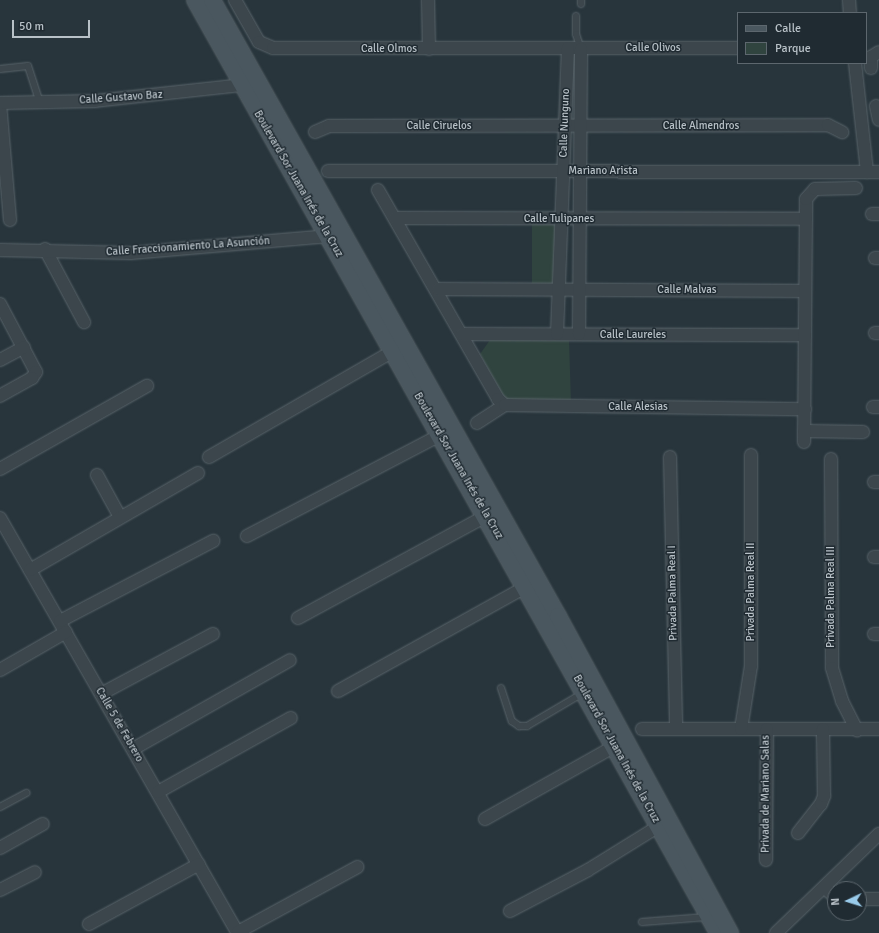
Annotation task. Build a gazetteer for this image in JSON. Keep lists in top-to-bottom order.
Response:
{
  "streets": {
    "main road": ["Boulevard Sor Juana Inés de la Cruz"],
    "street": [
      "Calle Olivos",
      "Calle Olmos",
      "Calle Gustavo Baz",
      "Calle Nunguno",
      "Calle Ciruelos",
      "Calle Almendros",
      "Mariano Arista",
      "Calle Tulipanes",
      "Calle Fraccionamiento La Asunción",
      "Calle Malvas",
      "Calle Laureles",
      "Calle Alesias",
      "Privada Palma Real II",
      "Privada Palma Real I",
      "Privada Palma Real III",
      "Calle 5 de Febrero",
      "Privada de Mariano Salas"
    ]
  },
  "crossings": [
    ["Calle Olivos", "Calle Olmos"],
    ["Calle Olivos", "Calle Nunguno"],
    ["Calle Olmos", "Calle Nunguno"],
    ["Calle Gustavo Baz", "Boulevard Sor Juana Inés de la Cruz"],
    ["Calle Nunguno", "Calle Ciruelos"],
    ["Calle Nunguno", "Calle Almendros"],
    ["Calle Nunguno", "Mariano Arista"],
    ["Calle Nunguno", "Calle Tulipanes"],
    ["Calle Nunguno", "Calle Malvas"],
    ["Calle Nunguno", "Calle Laureles"],
    ["Calle Ciruelos", "Calle Almendros"],
    ["Boulevard Sor Juana Inés de la Cruz", "Calle Fraccionamiento La Asunción"]
  ],
  "legend": ["Calle", "Parque"],
  "scale_bar": "50 m",
  "north": "left"
}
